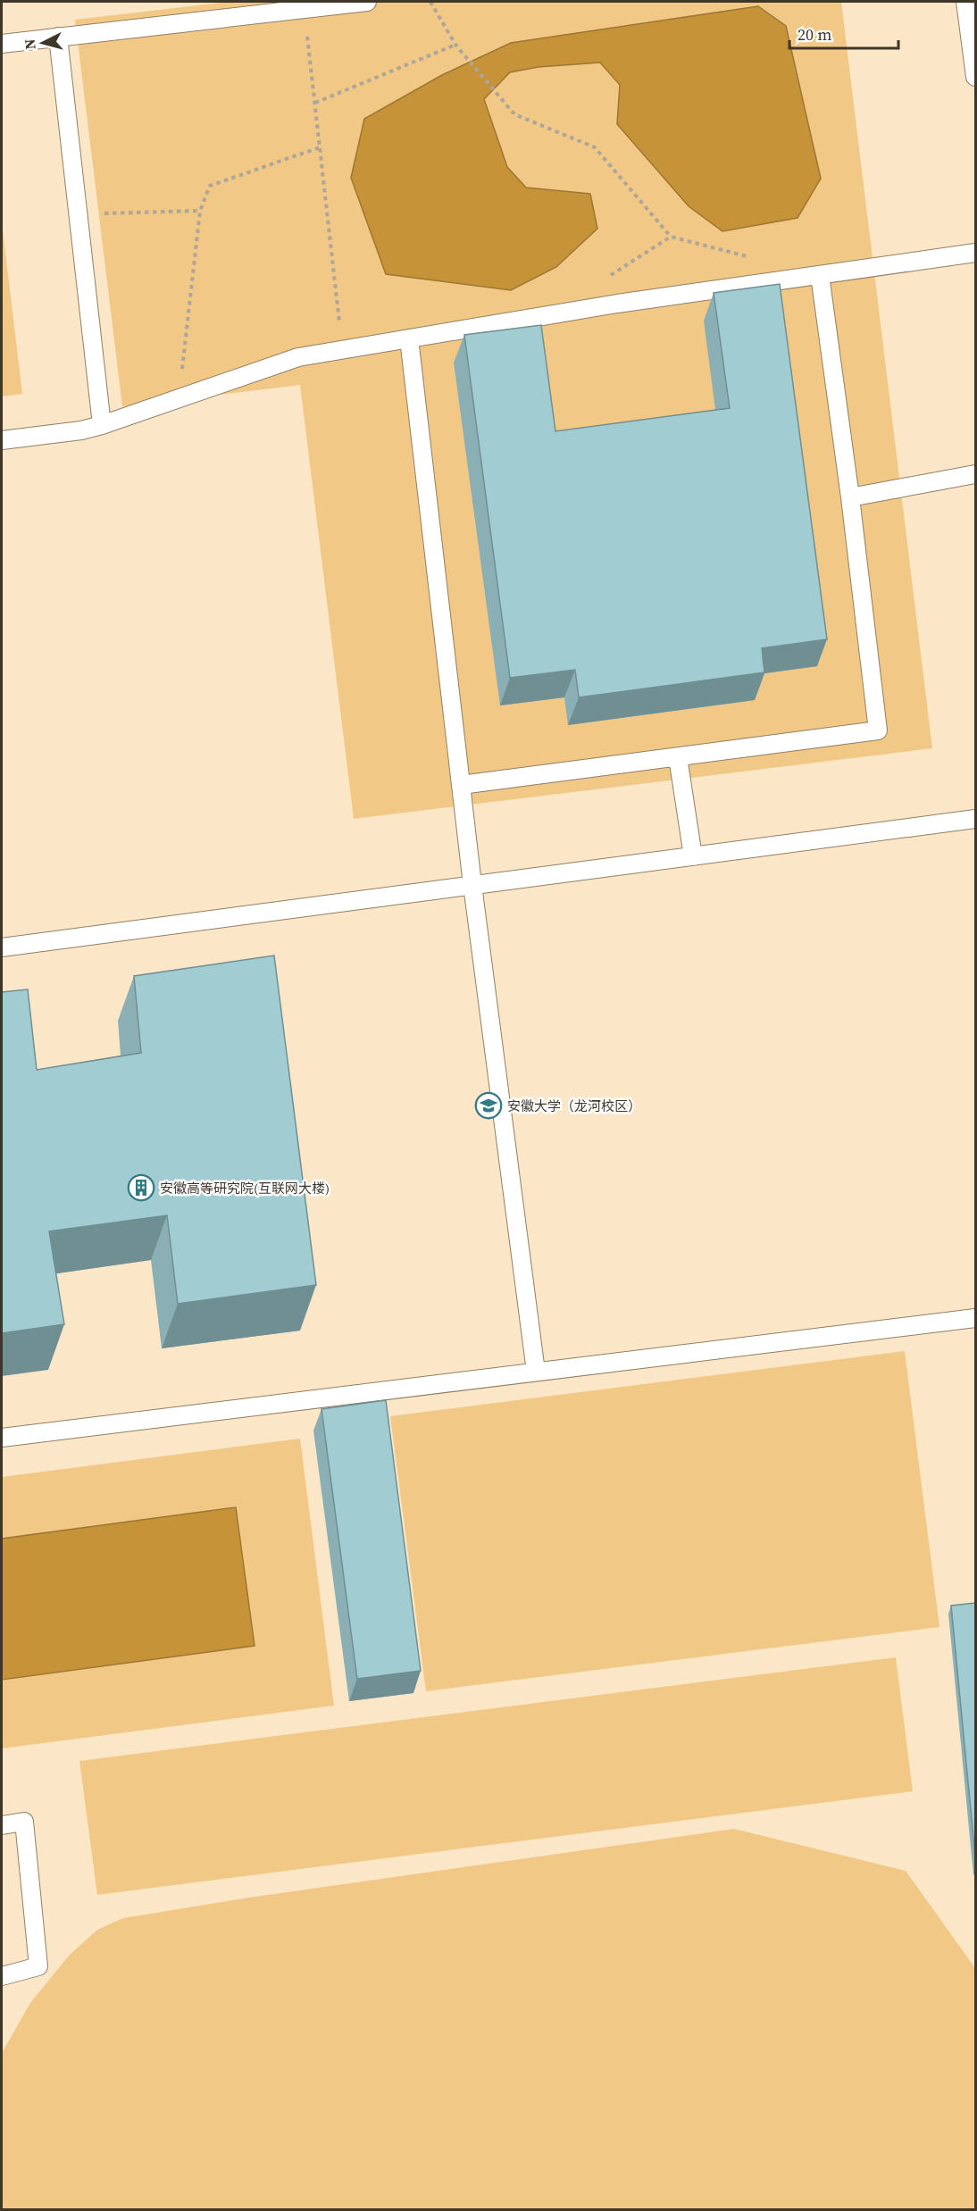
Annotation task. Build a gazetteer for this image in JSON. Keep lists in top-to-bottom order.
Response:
{
  "places": {
    "school or university": ["安徽大学（龙河校区）"],
    "building": ["安徽高等研究院(互联网大楼)"]
  },
  "scale_bar": "20 m",
  "north": "left"
}
